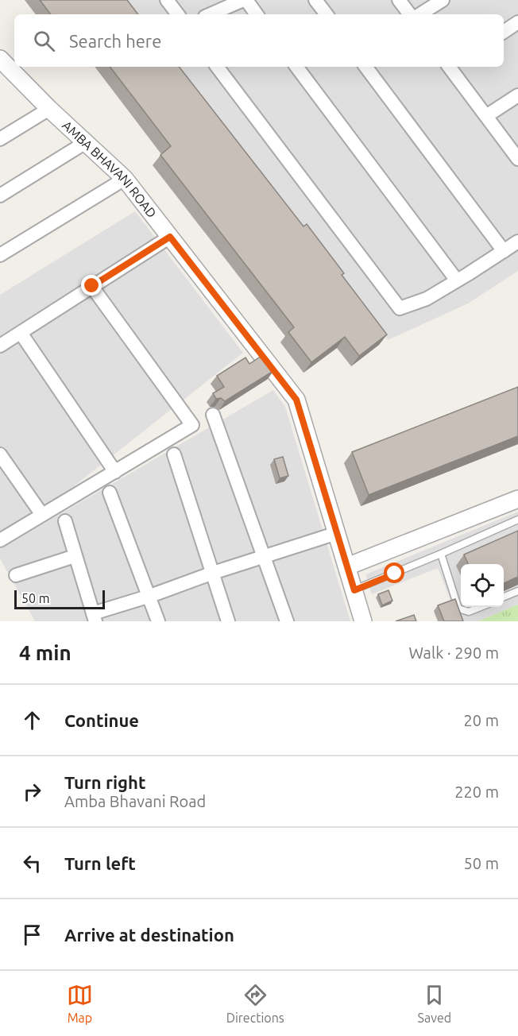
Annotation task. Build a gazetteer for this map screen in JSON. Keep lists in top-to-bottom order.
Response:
{
  "streets": {
    "street": ["AMBA BHAVANI ROAD"]
  },
  "scale_bar": "50 m",
  "page": {
    "search": "Search here",
    "scale": "50 m",
    "heading": ["4 min", "Walk · 290 m"],
    "list": [
      ["Continue", "20 m"],
      ["Turn right", "Amba Bhavani Road", "220 m"],
      ["Turn left", "50 m"],
      "Arrive at destination"
    ],
    "nav": ["Map", "Directions", "Saved"]
  }
}
